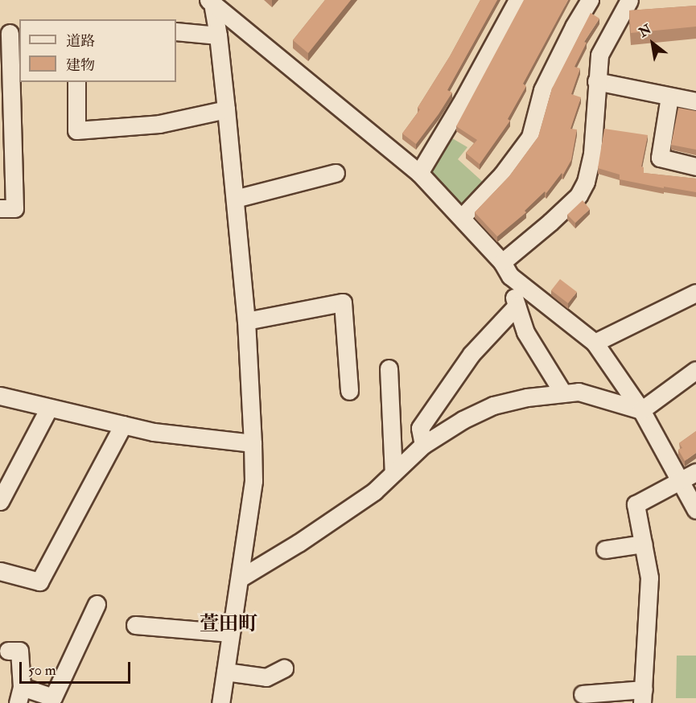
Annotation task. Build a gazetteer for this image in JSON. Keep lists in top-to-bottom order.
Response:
{
  "districts": ["萱田町"],
  "legend": ["道路", "建物"],
  "scale_bar": "50 m",
  "north": "top left"
}
